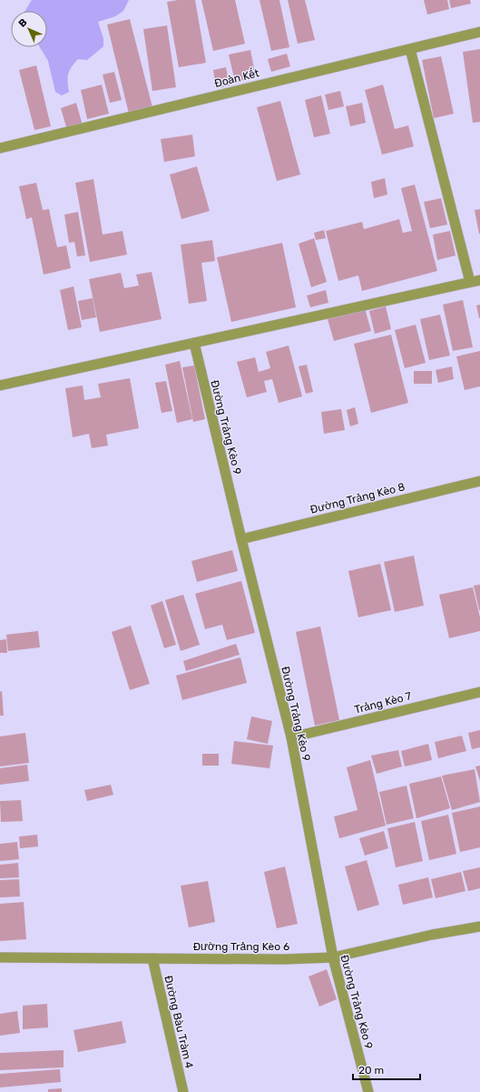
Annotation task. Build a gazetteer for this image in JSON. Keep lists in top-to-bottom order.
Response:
{
  "streets": {
    "street": [
      "Đoàn Kết",
      "Đường Trảng Kèo 9",
      "Đường Trảng Kèo 8",
      "Trảng Kèo 7",
      "Đường Trảng Kèo 6",
      "Đường Bàu Tràm 4"
    ]
  },
  "crossings": [
    ["Đường Trảng Kèo 9", "Đường Trảng Kèo 8"],
    ["Đường Trảng Kèo 9", "Trảng Kèo 7"],
    ["Đường Trảng Kèo 9", "Đường Trảng Kèo 6"],
    ["Đường Trảng Kèo 6", "Đường Bàu Tràm 4"]
  ],
  "scale_bar": "20 m",
  "north": "top left"
}
